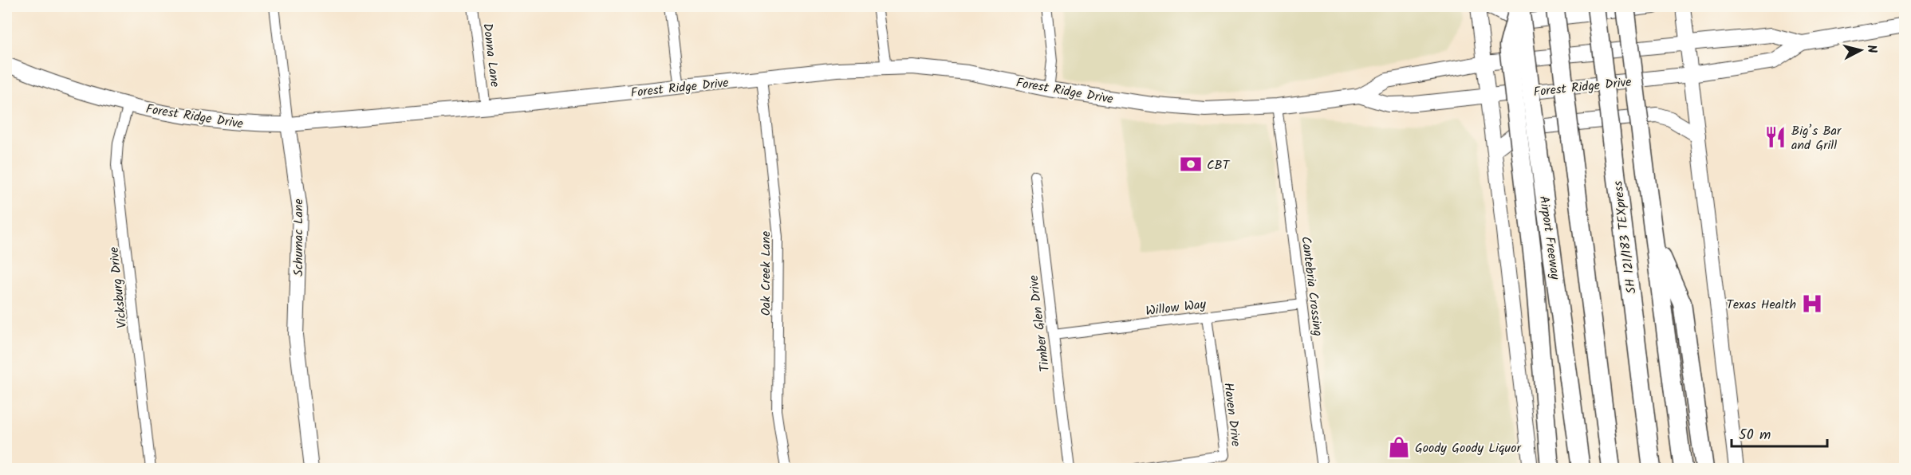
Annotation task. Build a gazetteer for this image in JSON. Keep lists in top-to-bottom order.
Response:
{
  "streets": {
    "highway": ["Airport Freeway", "SH 121/183 TEXpress"],
    "main road": ["Forest Ridge Drive", "Schumac Lane"],
    "street": [
      "Donna Lane",
      "Oak Creek Lane",
      "Cantebria Crossing",
      "Vicksburg Drive",
      "Willow Way",
      "Timber Glen Drive",
      "Haven Drive"
    ]
  },
  "crossings": [
    ["Donna Lane", "Forest Ridge Drive"],
    ["Forest Ridge Drive", "Schumac Lane"],
    ["Forest Ridge Drive", "Oak Creek Lane"],
    ["Forest Ridge Drive", "Cantebria Crossing"],
    ["Forest Ridge Drive", "Vicksburg Drive"],
    ["Cantebria Crossing", "Willow Way"],
    ["Willow Way", "Timber Glen Drive"],
    ["Willow Way", "Haven Drive"]
  ],
  "places": {
    "restaurant": ["Big’s Bar and Grill"],
    "bank": ["CBT"],
    "hospital": ["Texas Health"],
    "shop": ["Goody Goody Liquor"]
  },
  "scale_bar": "50 m",
  "north": "right"
}
